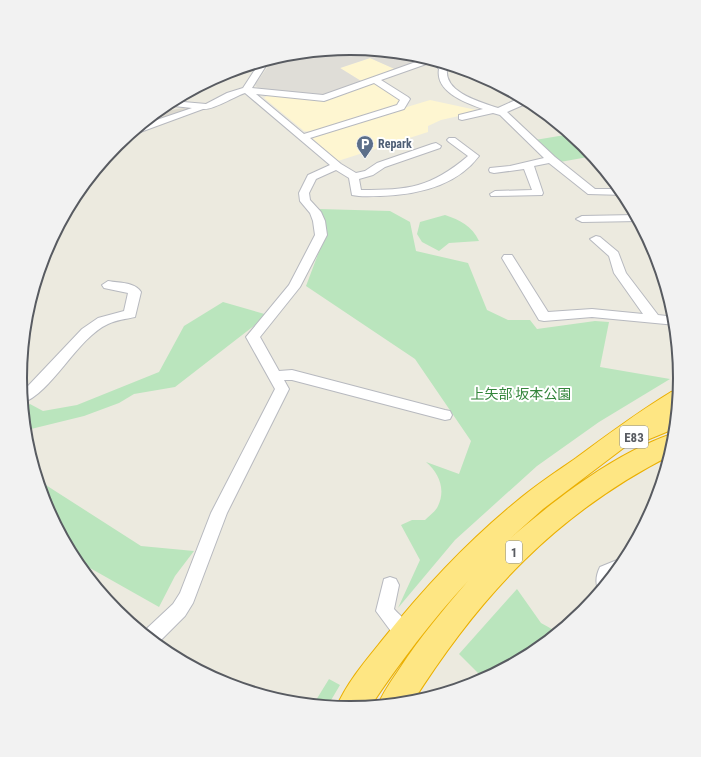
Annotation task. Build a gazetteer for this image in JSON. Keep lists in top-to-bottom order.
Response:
{
  "streets": {
    "highway": ["E83", "1"]
  },
  "crossings": [
    ["E83", "1"]
  ],
  "parks": ["上矢部 坂本公園"],
  "places": {
    "parking": ["Repark"]
  }
}
